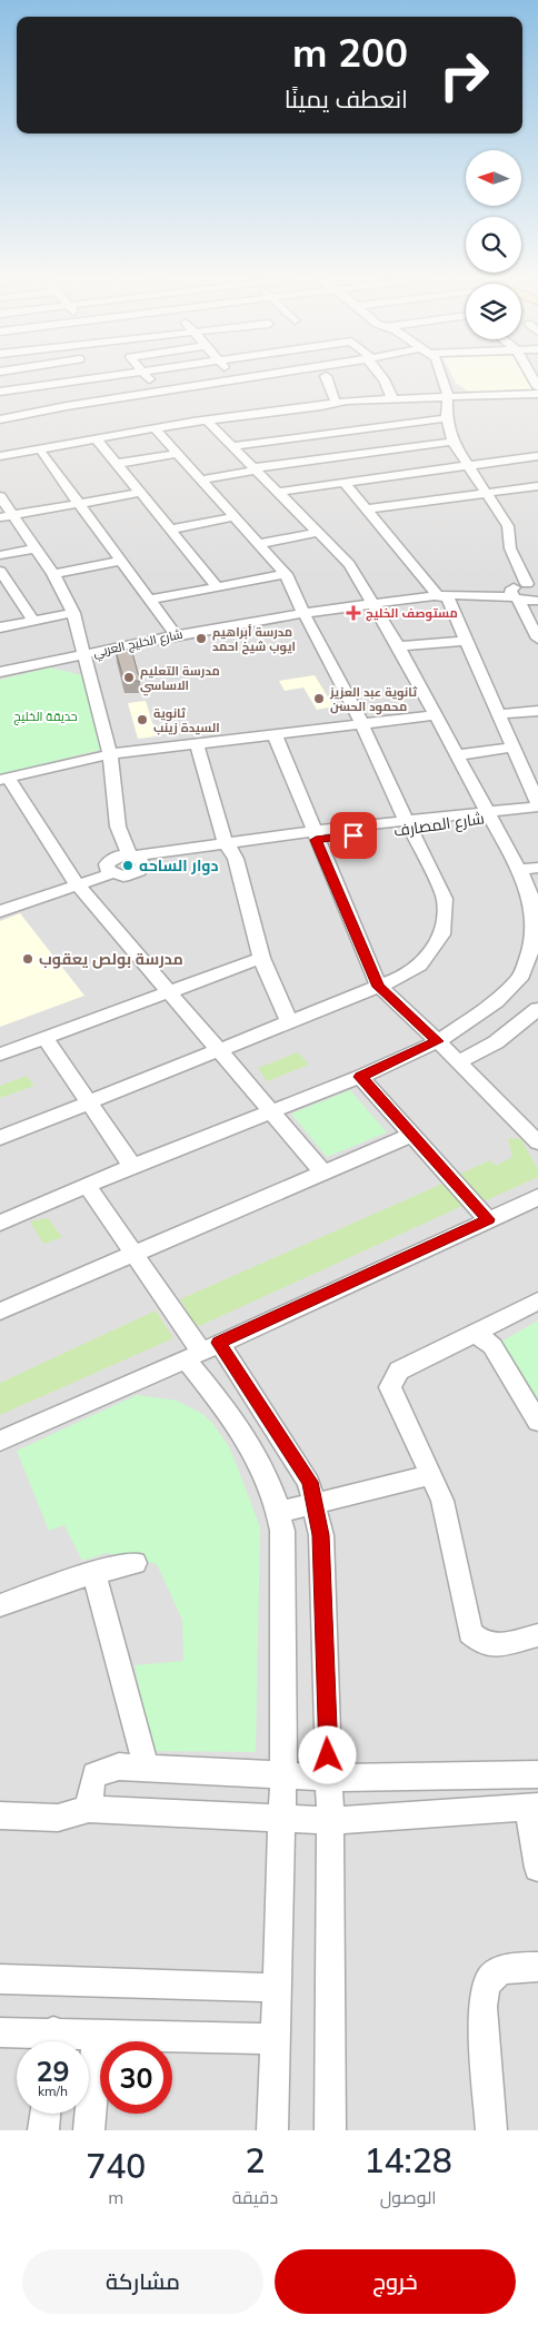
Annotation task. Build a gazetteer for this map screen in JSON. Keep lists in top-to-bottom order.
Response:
{
  "streets": {
    "street": ["شارع الخليج العربي", "شارع المصارف"]
  },
  "parks": ["حديقة الخليج"],
  "places": {
    "health": ["مستوصف الخليج"],
    "other": [
      "مدرسة أبراهيم ايوب شيخ احمد",
      "مدرسة التعليم الاساسي",
      "ثانوية عبد العزيز محمود الحسن",
      "ثانوية السيدة زينب",
      "دوار الساحه",
      "مدرسة بولص يعقوب"
    ]
  },
  "north": "left",
  "page": {
    "turn": ["200 m", "انعطف يمينًا"],
    "speed": "29 km/h",
    "limit": "30",
    "eta": [
      "14:28",
      "الوصول",
      "2",
      "دقيقة",
      "740",
      "m"
    ],
    "buttons": ["خروج", "مشاركة"]
  }
}
